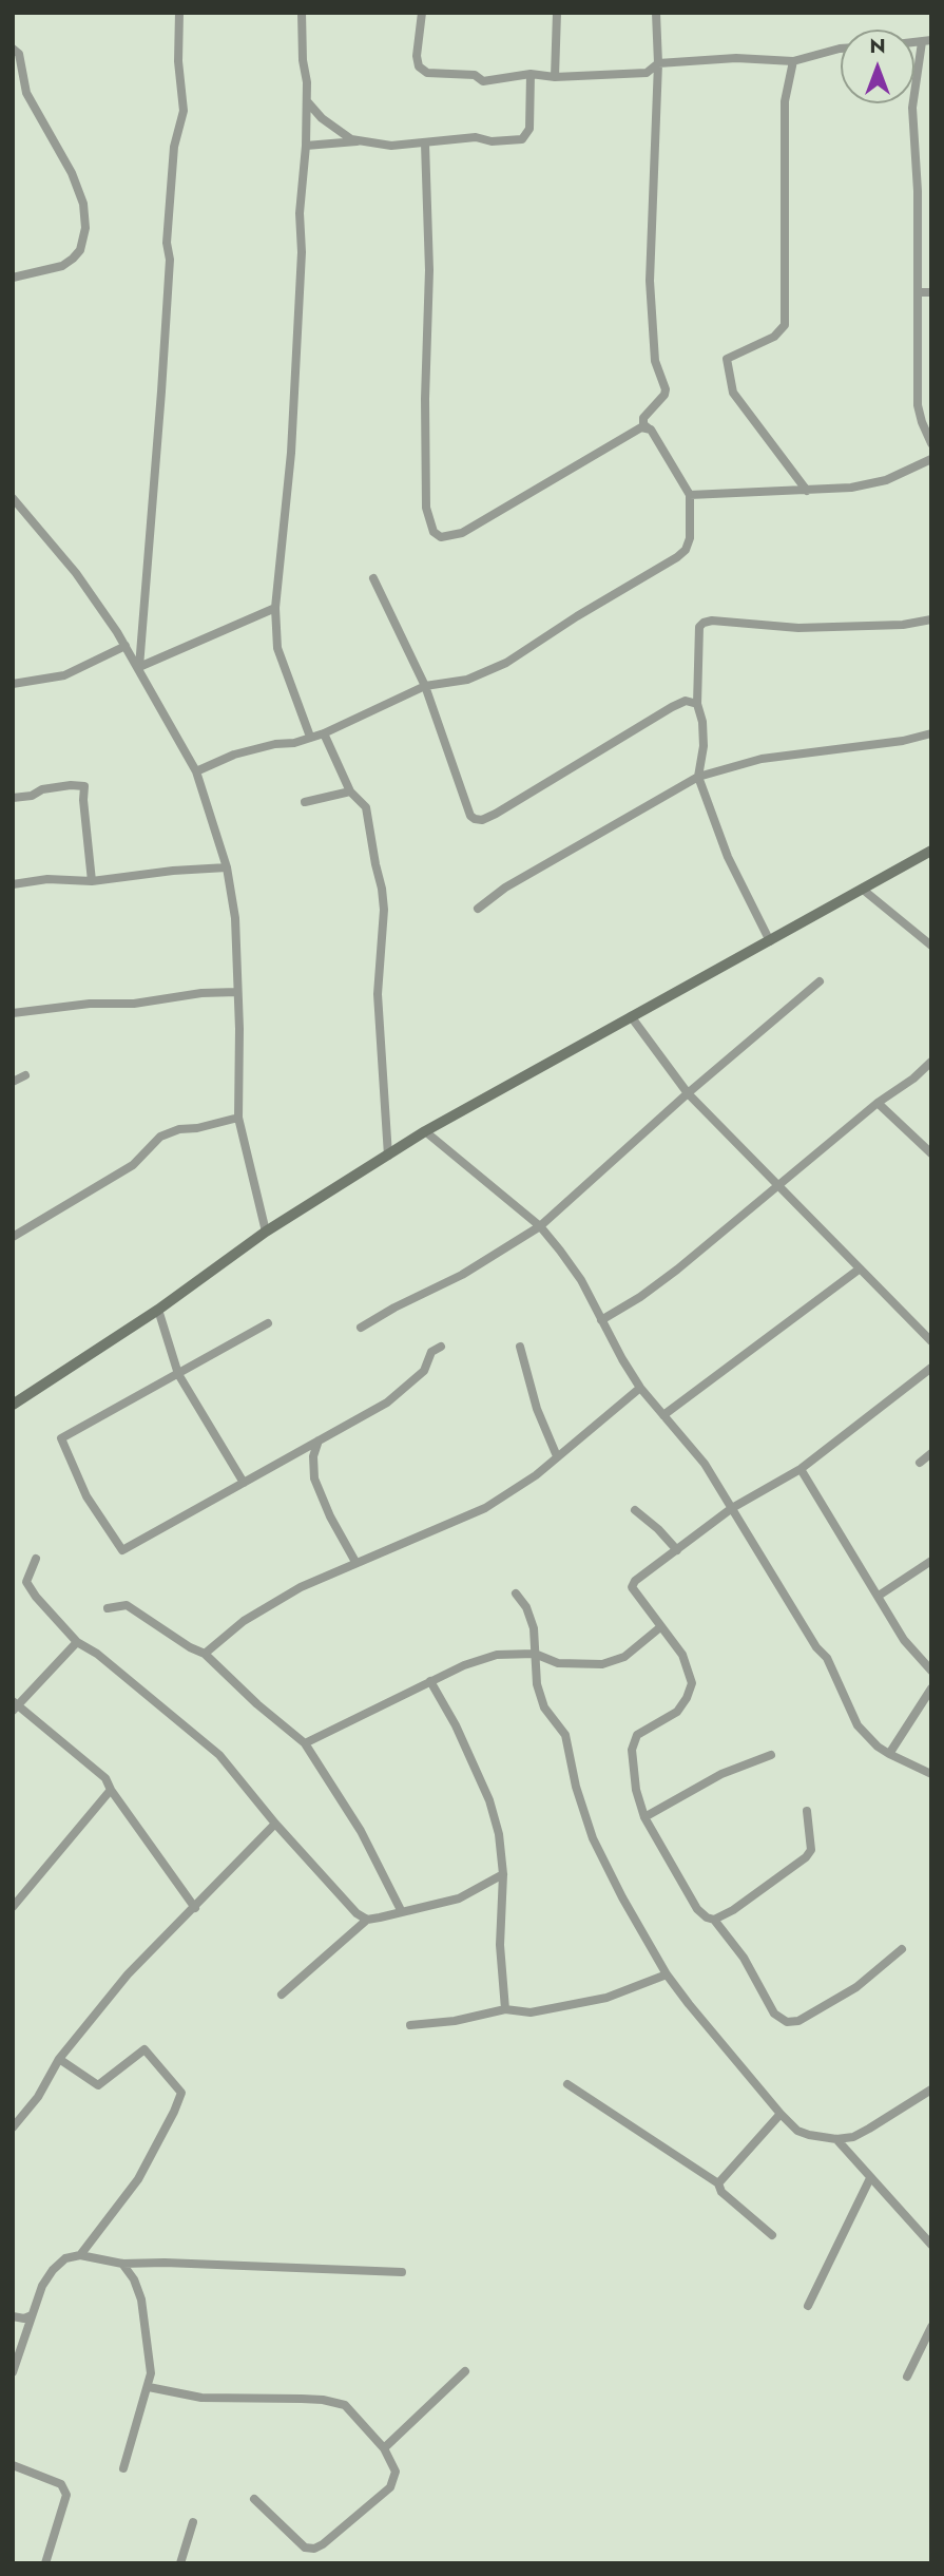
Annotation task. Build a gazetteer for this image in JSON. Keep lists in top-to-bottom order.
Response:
{
  "north": "top"
}
